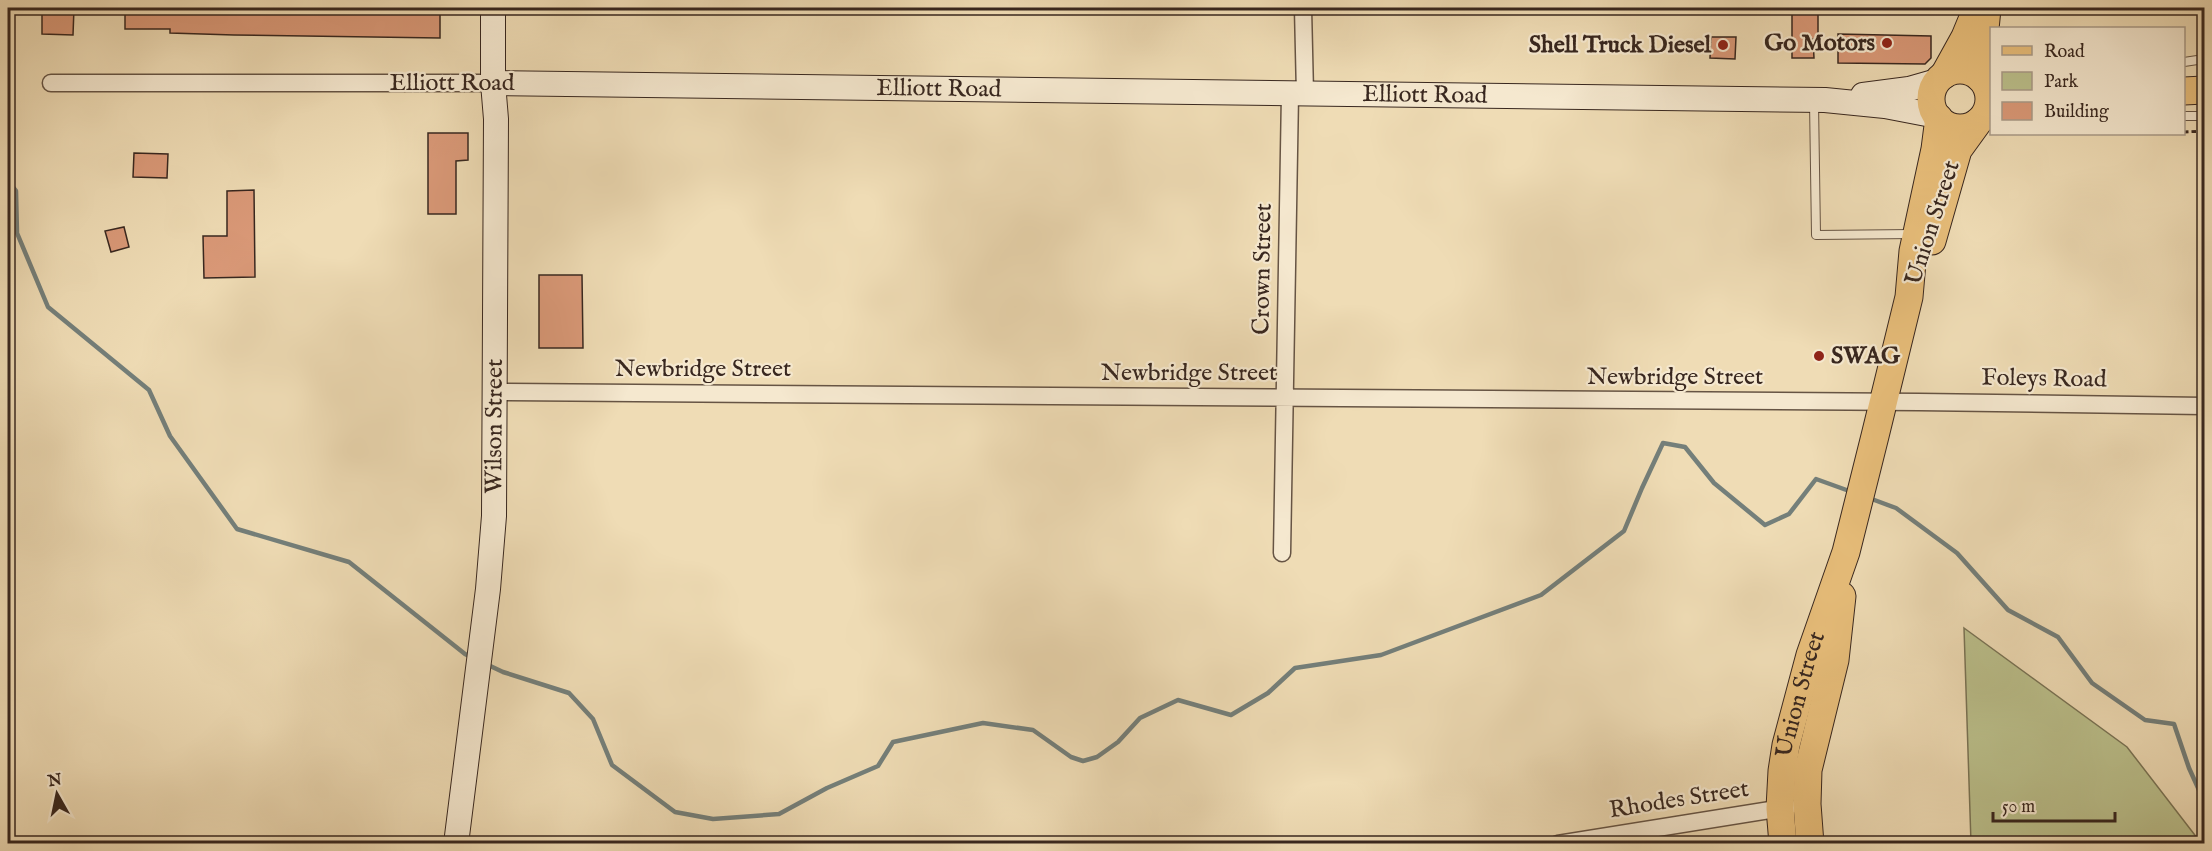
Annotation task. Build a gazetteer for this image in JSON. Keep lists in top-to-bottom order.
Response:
{
  "streets": {
    "main road": ["Union Street"],
    "street": [
      "Elliott Road",
      "Crown Street",
      "Newbridge Street",
      "Foleys Road",
      "Wilson Street",
      "Rhodes Street"
    ]
  },
  "crossings": [
    ["Elliott Road", "Union Street"],
    ["Elliott Road", "Crown Street"],
    ["Elliott Road", "Wilson Street"],
    ["Union Street", "Newbridge Street"],
    ["Union Street", "Foleys Road"],
    ["Union Street", "Rhodes Street"],
    ["Crown Street", "Newbridge Street"],
    ["Newbridge Street", "Foleys Road"],
    ["Newbridge Street", "Wilson Street"]
  ],
  "places": ["Go Motors", "Shell Truck Diesel", "SWAG"],
  "legend": ["Road", "Park", "Building"],
  "scale_bar": "50 m",
  "north": "top"
}
